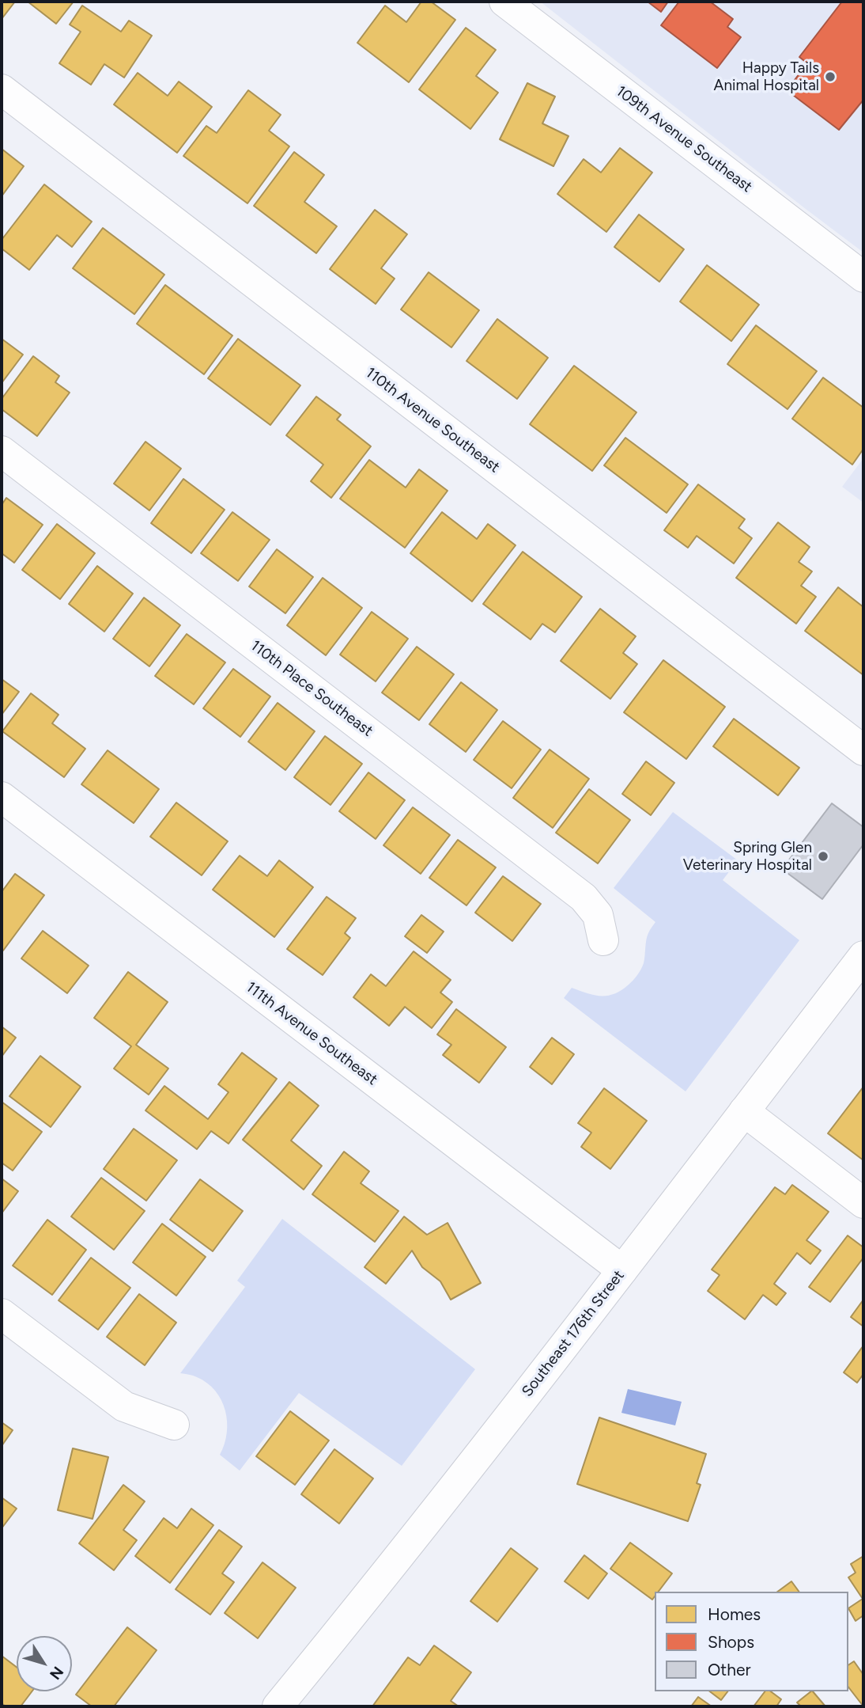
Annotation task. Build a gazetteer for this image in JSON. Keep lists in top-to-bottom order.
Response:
{
  "streets": {
    "street": [
      "109th Avenue Southeast",
      "110th Avenue Southeast",
      "110th Place Southeast",
      "111th Avenue Southeast",
      "Southeast 176th Street"
    ]
  },
  "crossings": [
    ["111th Avenue Southeast", "Southeast 176th Street"]
  ],
  "places": ["Happy Tails Animal Hospital", "Spring Glen Veterinary Hospital"],
  "legend": ["Homes", "Shops", "Other"],
  "north": "bottom right"
}
